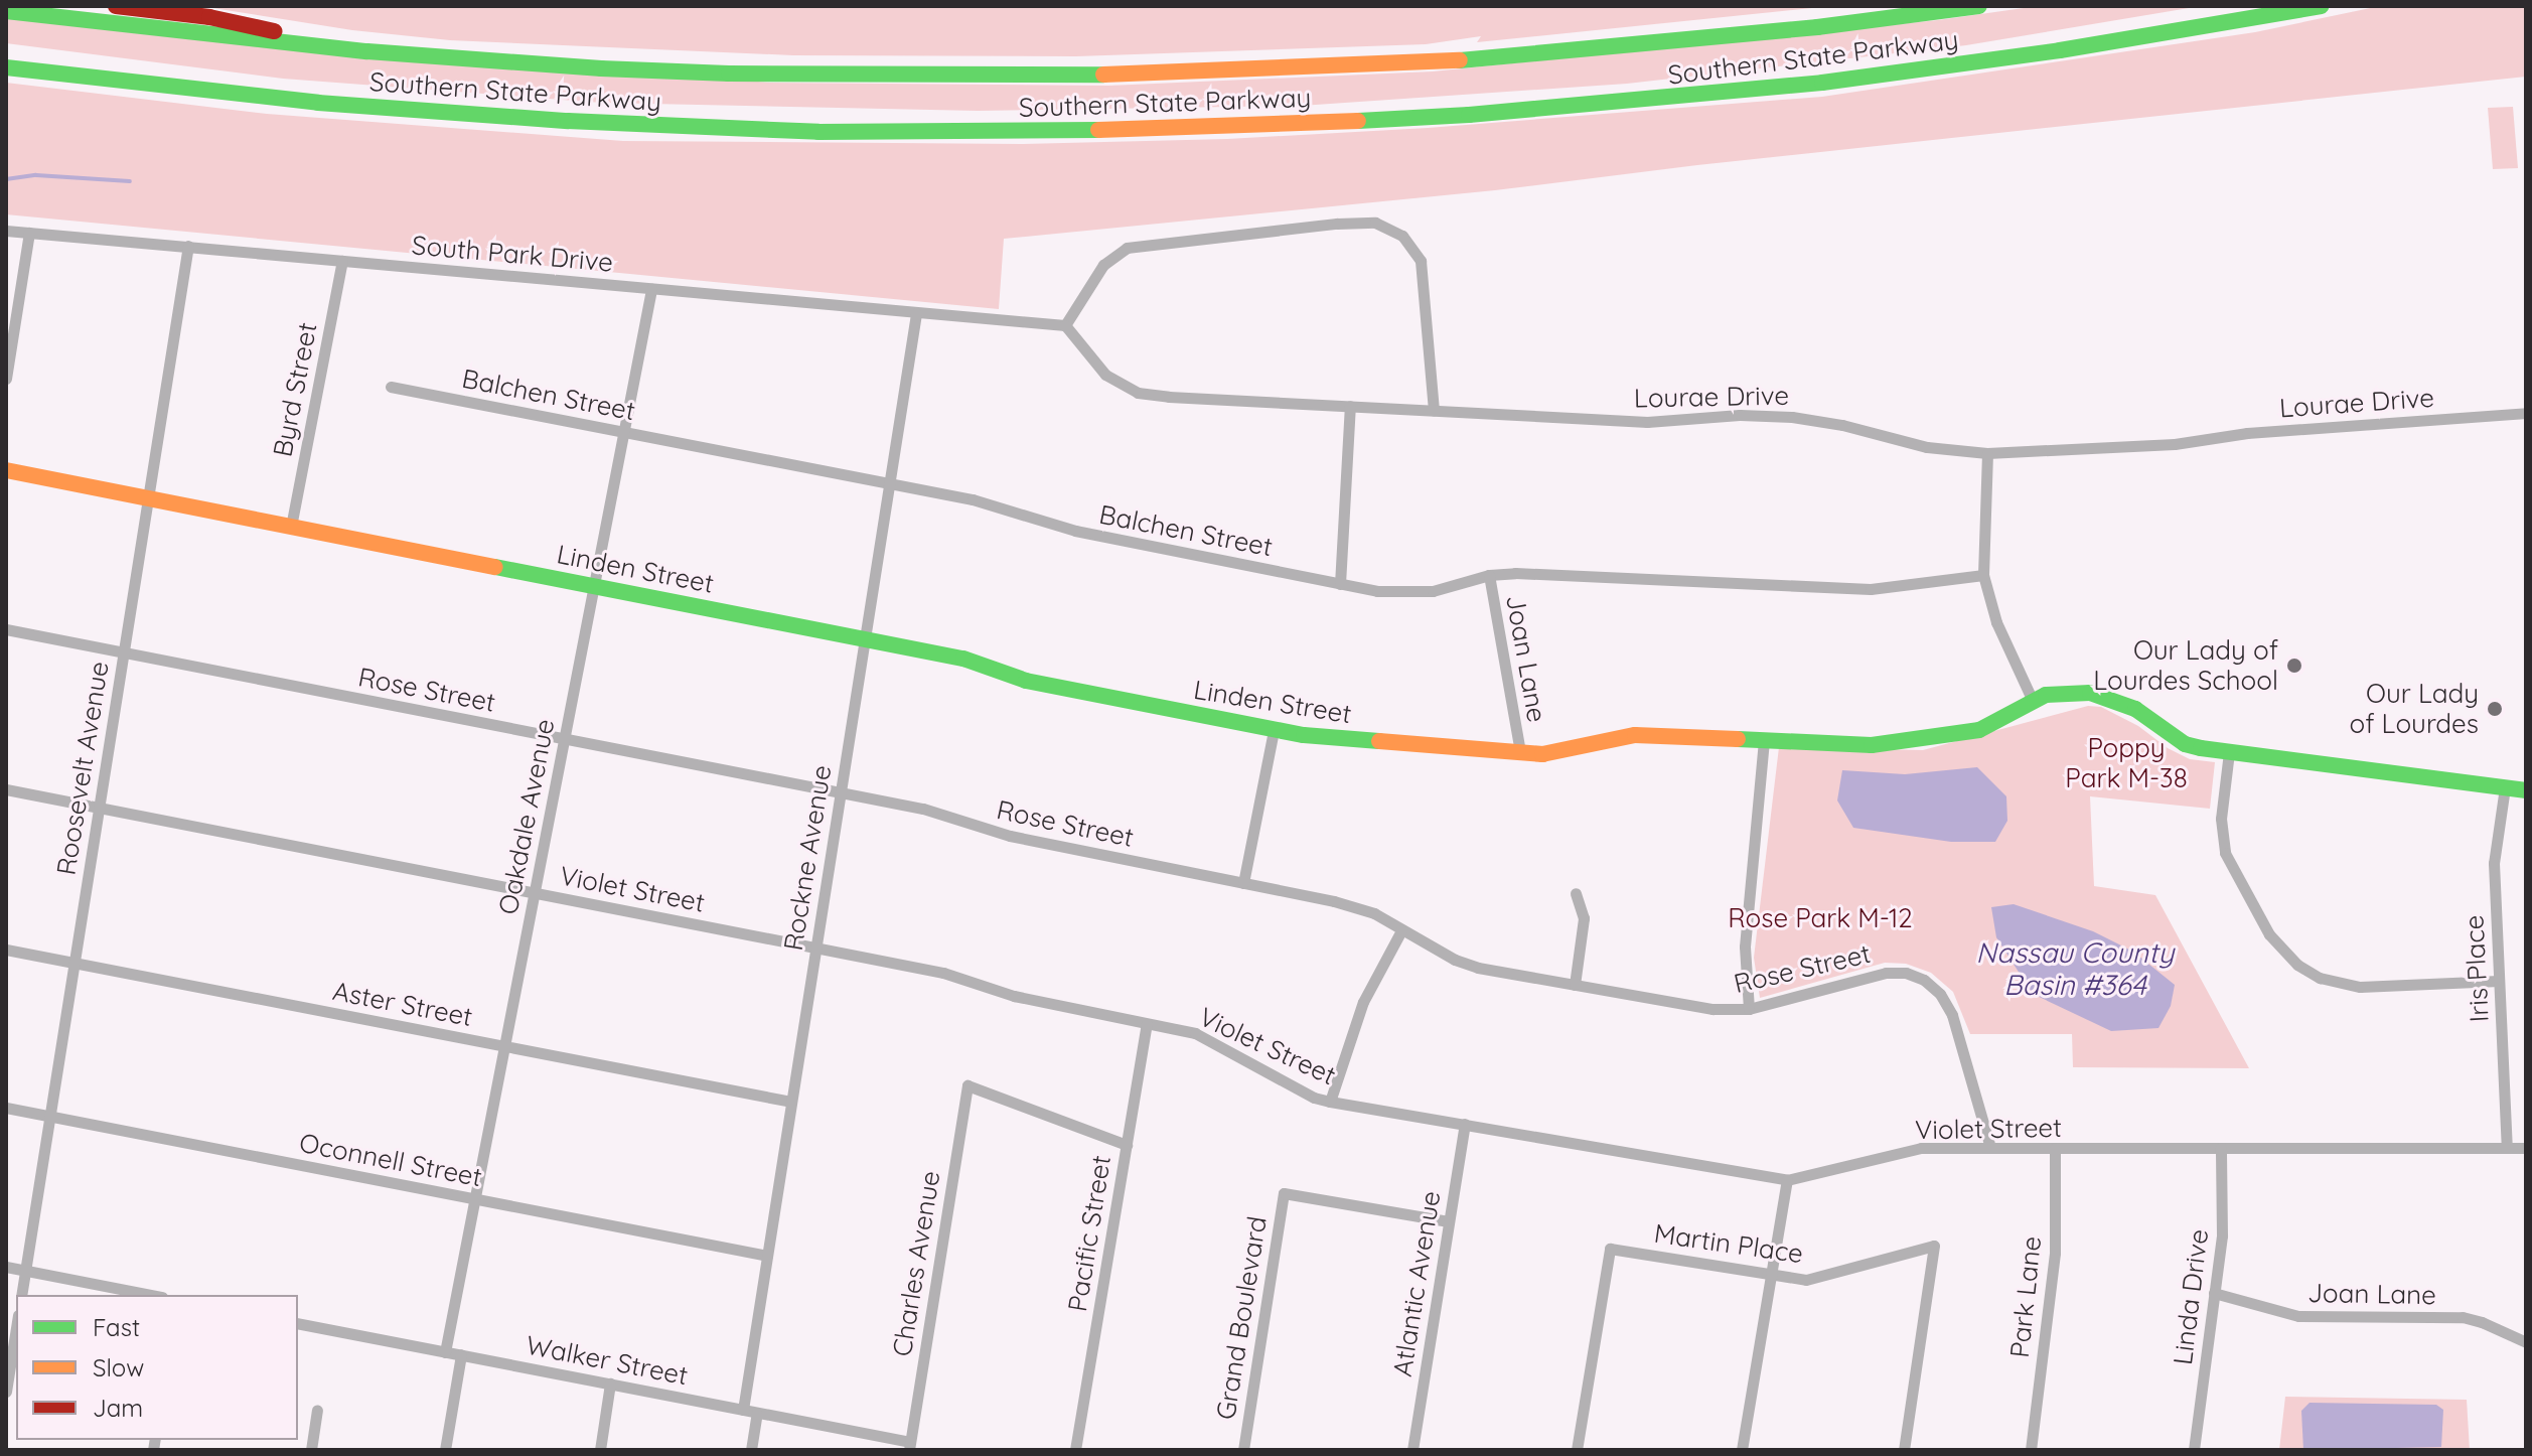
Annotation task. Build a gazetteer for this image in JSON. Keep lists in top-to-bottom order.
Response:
{
  "streets": {
    "main road": ["Southern State Parkway", "Linden Street"],
    "street": [
      "South Park Drive",
      "Byrd Street",
      "Balchen Street",
      "Lourae Drive",
      "Joan Lane",
      "Rose Street",
      "Roosevelt Avenue",
      "Oakdale Avenue",
      "Rockne Avenue",
      "Violet Street",
      "Iris Place",
      "Aster Street",
      "Oconnell Street",
      "Pacific Street",
      "Martin Place",
      "Charles Avenue",
      "Atlantic Avenue",
      "Park Lane",
      "Linda Drive",
      "Grand Boulevard",
      "Walker Street"
    ]
  },
  "crossings": [
    ["South Park Drive", "Byrd Street"],
    ["South Park Drive", "Lourae Drive"],
    ["South Park Drive", "Roosevelt Avenue"],
    ["South Park Drive", "Oakdale Avenue"],
    ["South Park Drive", "Rockne Avenue"],
    ["Byrd Street", "Linden Street"],
    ["Balchen Street", "Joan Lane"],
    ["Balchen Street", "Oakdale Avenue"],
    ["Balchen Street", "Rockne Avenue"],
    ["Linden Street", "Joan Lane"],
    ["Linden Street", "Roosevelt Avenue"],
    ["Linden Street", "Oakdale Avenue"],
    ["Linden Street", "Rockne Avenue"],
    ["Linden Street", "Iris Place"],
    ["Joan Lane", "Linda Drive"],
    ["Rose Street", "Roosevelt Avenue"],
    ["Rose Street", "Oakdale Avenue"],
    ["Rose Street", "Rockne Avenue"],
    ["Rose Street", "Violet Street"],
    ["Roosevelt Avenue", "Violet Street"],
    ["Roosevelt Avenue", "Aster Street"],
    ["Roosevelt Avenue", "Oconnell Street"],
    ["Oakdale Avenue", "Violet Street"],
    ["Oakdale Avenue", "Aster Street"],
    ["Oakdale Avenue", "Oconnell Street"],
    ["Oakdale Avenue", "Walker Street"],
    ["Rockne Avenue", "Violet Street"],
    ["Rockne Avenue", "Aster Street"],
    ["Rockne Avenue", "Oconnell Street"],
    ["Rockne Avenue", "Walker Street"],
    ["Violet Street", "Iris Place"],
    ["Violet Street", "Pacific Street"],
    ["Violet Street", "Atlantic Avenue"],
    ["Violet Street", "Park Lane"],
    ["Violet Street", "Linda Drive"],
    ["Pacific Street", "Charles Avenue"],
    ["Charles Avenue", "Walker Street"],
    ["Atlantic Avenue", "Grand Boulevard"]
  ],
  "water": ["Nassau County Basin #364"],
  "parks": ["Poppy Park M-38", "Rose Park M-12"],
  "places": ["Our Lady of Lourdes School", "Our Lady of Lourdes"],
  "legend": ["Fast", "Slow", "Jam"]
}
